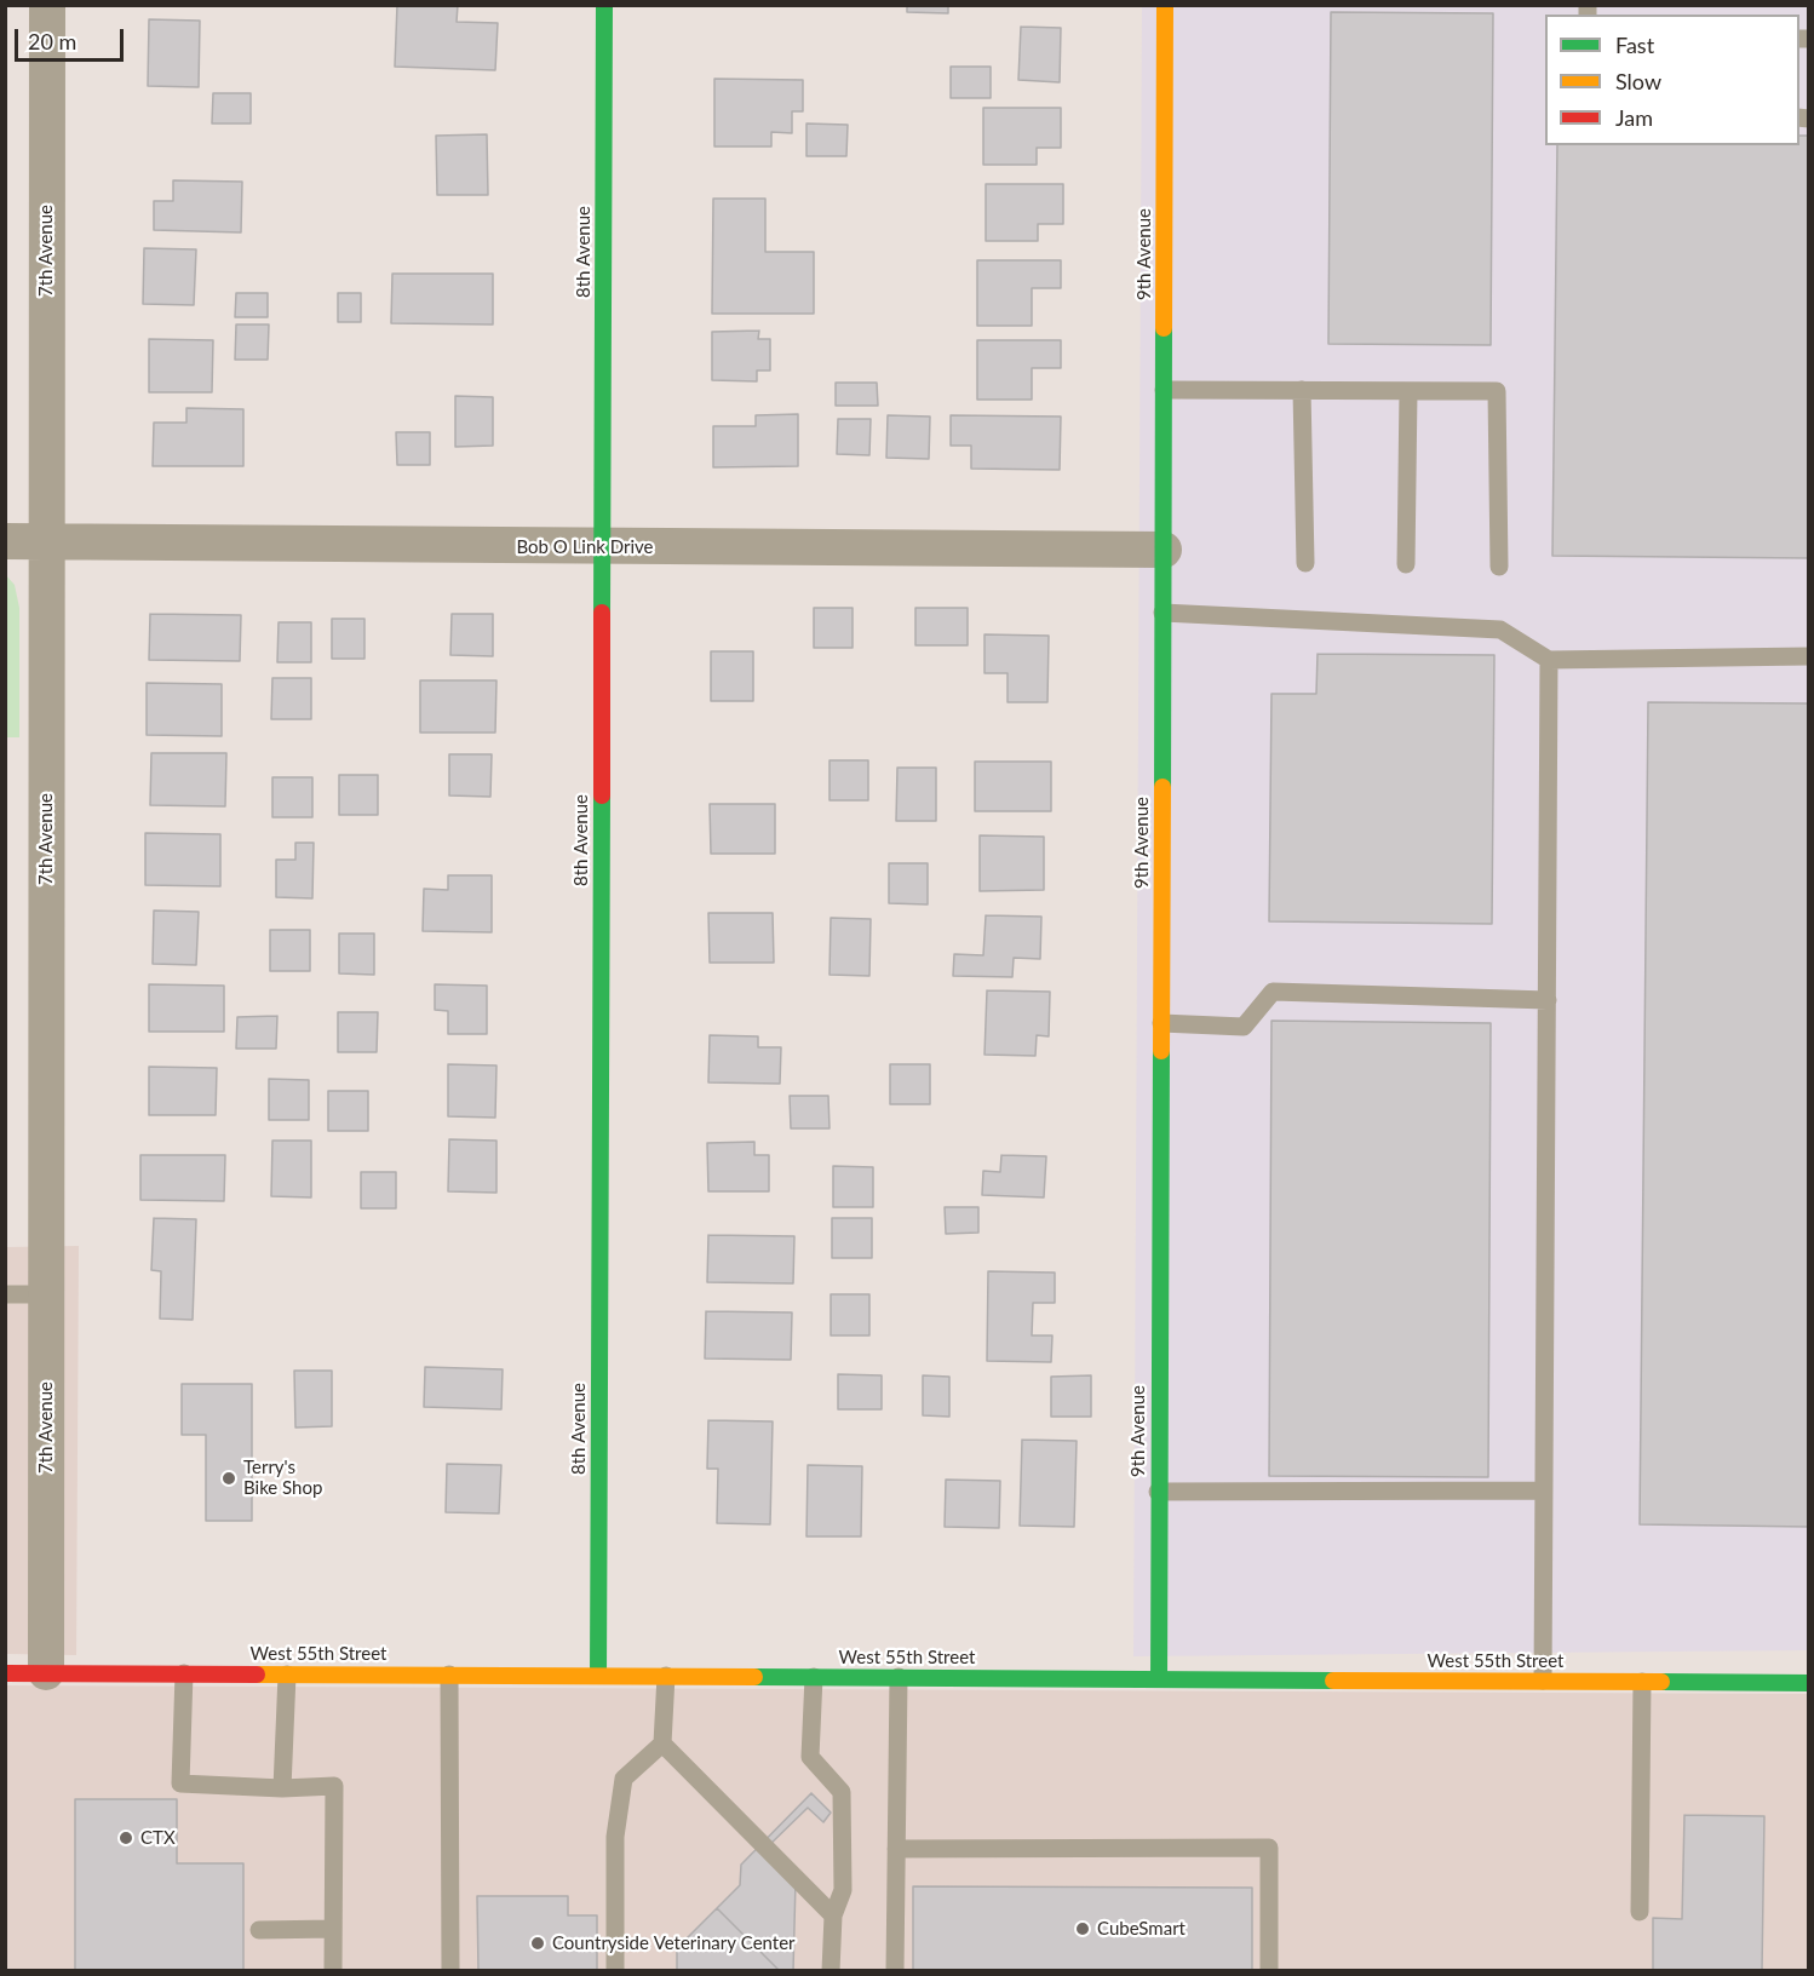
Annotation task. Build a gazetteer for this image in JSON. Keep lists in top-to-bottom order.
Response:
{
  "streets": {
    "street": [
      "7th Avenue",
      "8th Avenue",
      "9th Avenue",
      "Bob O Link Drive",
      "West 55th Street"
    ]
  },
  "crossings": [
    ["7th Avenue", "Bob O Link Drive"],
    ["7th Avenue", "West 55th Street"],
    ["8th Avenue", "Bob O Link Drive"],
    ["8th Avenue", "West 55th Street"],
    ["9th Avenue", "Bob O Link Drive"],
    ["9th Avenue", "West 55th Street"]
  ],
  "places": [
    "Terry's Bike Shop",
    "CTX",
    "CubeSmart",
    "Countryside Veterinary Center"
  ],
  "legend": ["Fast", "Slow", "Jam"],
  "scale_bar": "20 m"
}
